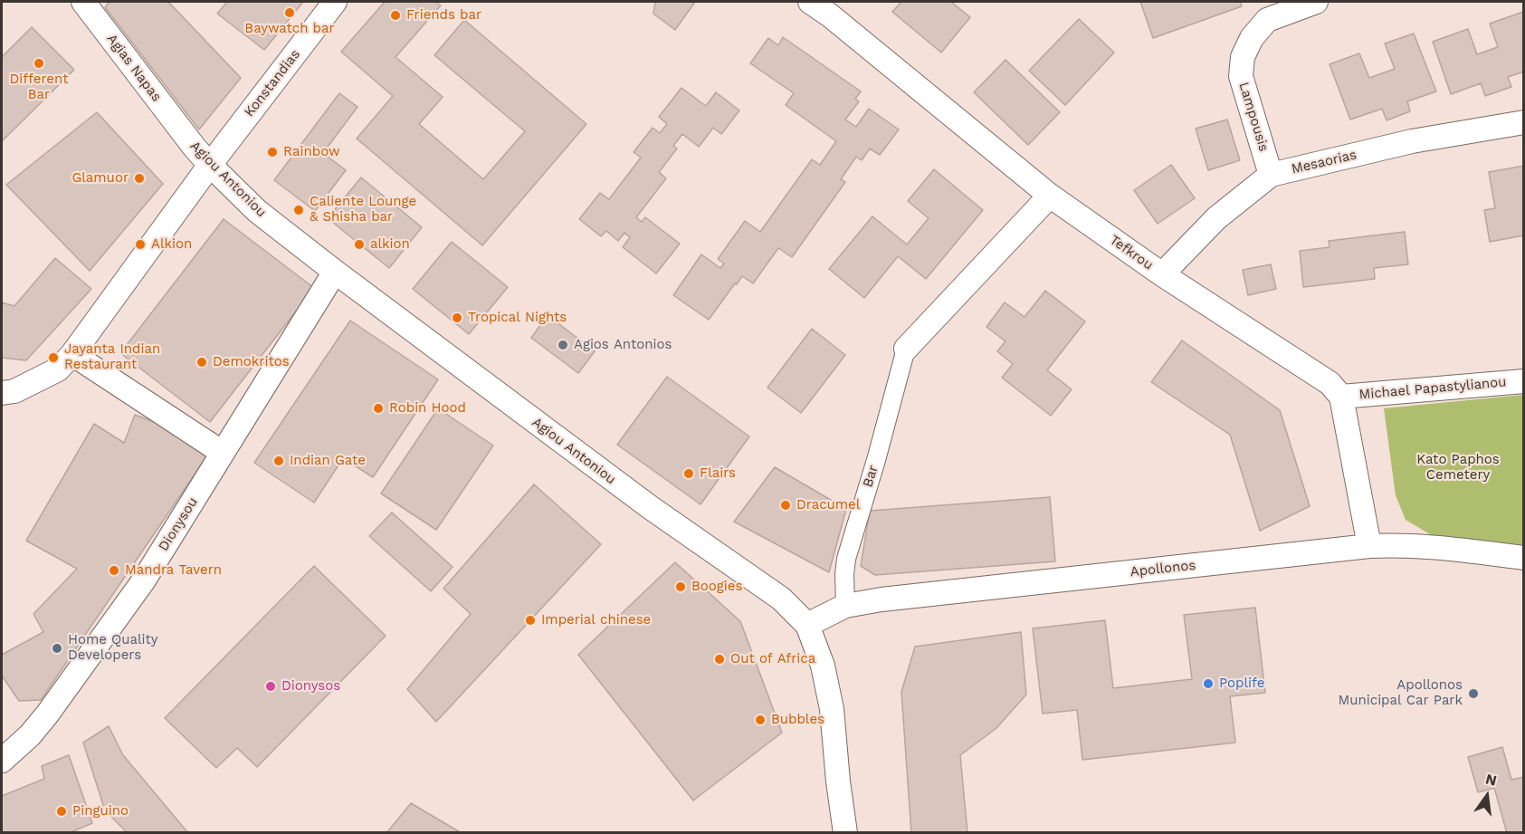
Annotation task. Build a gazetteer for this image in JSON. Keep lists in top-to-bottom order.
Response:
{
  "streets": {
    "street": [
      "Agias Napas",
      "Konstandias",
      "Lampousis",
      "Mesaorias",
      "Agiou Antoniou",
      "Tefkrou",
      "Michael Papastylianou",
      "Bar",
      "Dionysou",
      "Apollonos"
    ]
  },
  "crossings": [
    ["Agias Napas", "Agiou Antoniou"],
    ["Konstandias", "Agiou Antoniou"],
    ["Lampousis", "Mesaorias"],
    ["Mesaorias", "Tefkrou"],
    ["Agiou Antoniou", "Dionysou"],
    ["Agiou Antoniou", "Apollonos"],
    ["Tefkrou", "Michael Papastylianou"],
    ["Bar", "Apollonos"]
  ],
  "parks": ["Kato Paphos Cemetery"],
  "places": [
    "Baywatch bar",
    "Friends bar",
    "Different Bar",
    "Rainbow",
    "Glamuor",
    "Caliente Lounge & Shisha bar",
    "Alkion",
    "alkion",
    "Tropical Nights",
    "Agios Antonios",
    "Jayanta Indian Restaurant",
    "Demokritos",
    "Robin Hood",
    "Indian Gate",
    "Flairs",
    "Dracumel",
    "Mandra Tavern",
    "Boogies",
    "Imperial chinese",
    "Home Quality Developers",
    "Out of Africa",
    "Poplife",
    "Dionysos",
    "Apollonos Municipal Car Park",
    "Bubbles",
    "Pinguino"
  ],
  "north": "top"
}
